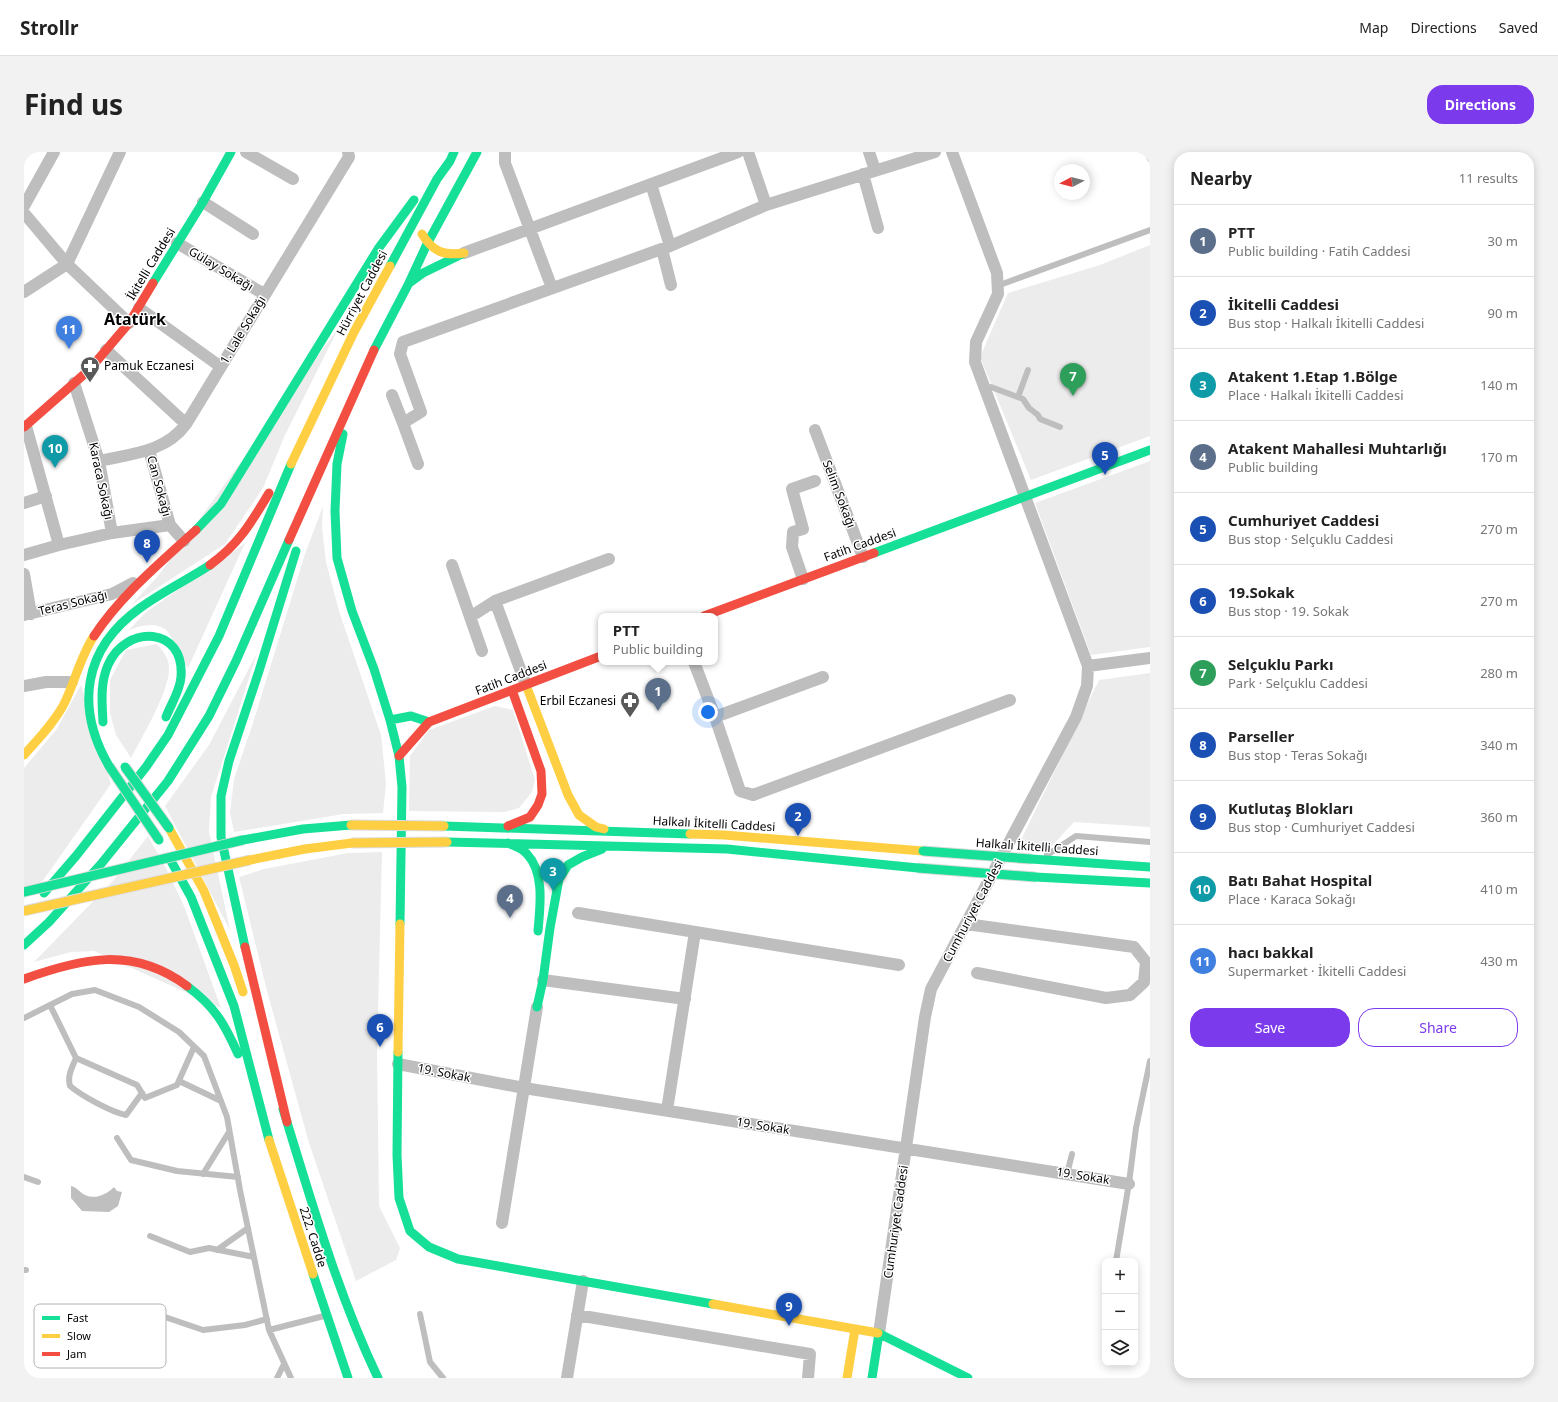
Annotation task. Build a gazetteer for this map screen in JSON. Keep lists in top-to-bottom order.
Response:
{
  "streets": {
    "main road": [
      "İkitelli Caddesi",
      "Hürriyet Caddesi",
      "Fatih Caddesi",
      "Halkalı İkitelli Caddesi",
      "222. Cadde"
    ],
    "street": [
      "Gülay Sokağı",
      "1. Lale Sokağı",
      "Karaca Sokağı",
      "Can Sokağı",
      "Selim Sokağı",
      "Teras Sokağı",
      "Cumhuriyet Caddesi",
      "19. Sokak"
    ]
  },
  "crossings": [
    ["İkitelli Caddesi", "Gülay Sokağı"],
    ["İkitelli Caddesi", "Karaca Sokağı"],
    ["Gülay Sokağı", "1. Lale Sokağı"],
    ["1. Lale Sokağı", "Karaca Sokağı"],
    ["1. Lale Sokağı", "Can Sokağı"],
    ["Selim Sokağı", "Fatih Caddesi"],
    ["Fatih Caddesi", "Cumhuriyet Caddesi"],
    ["Cumhuriyet Caddesi", "19. Sokak"]
  ],
  "districts": ["Atatürk"],
  "places": {
    "pharmacy": ["Pamuk Eczanesi", "Erbil Eczanesi"]
  },
  "legend": ["Fast", "Slow", "Jam"],
  "north": "left",
  "page": {
    "header": "Strollr",
    "nav": ["Map", "Directions", "Saved"],
    "title": "Find us",
    "buttons": [
      "Directions",
      ["Save", "Share"]
    ],
    "heading": ["Nearby", "11 results"],
    "list": [
      {
        "mark": "1",
        "name": "PTT",
        "note": "Public building · Fatih Caddesi",
        "value": "30 m"
      },
      {
        "mark": "2",
        "name": "İkitelli Caddesi",
        "note": "Bus stop · Halkalı İkitelli Caddesi",
        "value": "90 m"
      },
      {
        "mark": "3",
        "name": "Atakent 1.Etap 1.Bölge",
        "note": "Place · Halkalı İkitelli Caddesi",
        "value": "140 m"
      },
      {
        "mark": "4",
        "name": "Atakent Mahallesi Muhtarlığı",
        "note": "Public building",
        "value": "170 m"
      },
      {
        "mark": "5",
        "name": "Cumhuriyet Caddesi",
        "note": "Bus stop · Selçuklu Caddesi",
        "value": "270 m"
      },
      {
        "mark": "6",
        "name": "19.Sokak",
        "note": "Bus stop · 19. Sokak",
        "value": "270 m"
      },
      {
        "mark": "7",
        "name": "Selçuklu Parkı",
        "note": "Park · Selçuklu Caddesi",
        "value": "280 m"
      },
      {
        "mark": "8",
        "name": "Parseller",
        "note": "Bus stop · Teras Sokağı",
        "value": "340 m"
      },
      {
        "mark": "9",
        "name": "Kutlutaş Blokları",
        "note": "Bus stop · Cumhuriyet Caddesi",
        "value": "360 m"
      },
      {
        "mark": "10",
        "name": "Batı Bahat Hospital",
        "note": "Place · Karaca Sokağı",
        "value": "410 m"
      },
      {
        "mark": "11",
        "name": "hacı bakkal",
        "note": "Supermarket · İkitelli Caddesi",
        "value": "430 m"
      }
    ],
    "pins": [
      "11",
      "7",
      "10",
      "5",
      "8",
      "1",
      "2",
      "3",
      "4",
      "6",
      "9"
    ],
    "popup": ["PTT", "Public building"],
    "map_buttons": ["+", "−"]
  }
}
